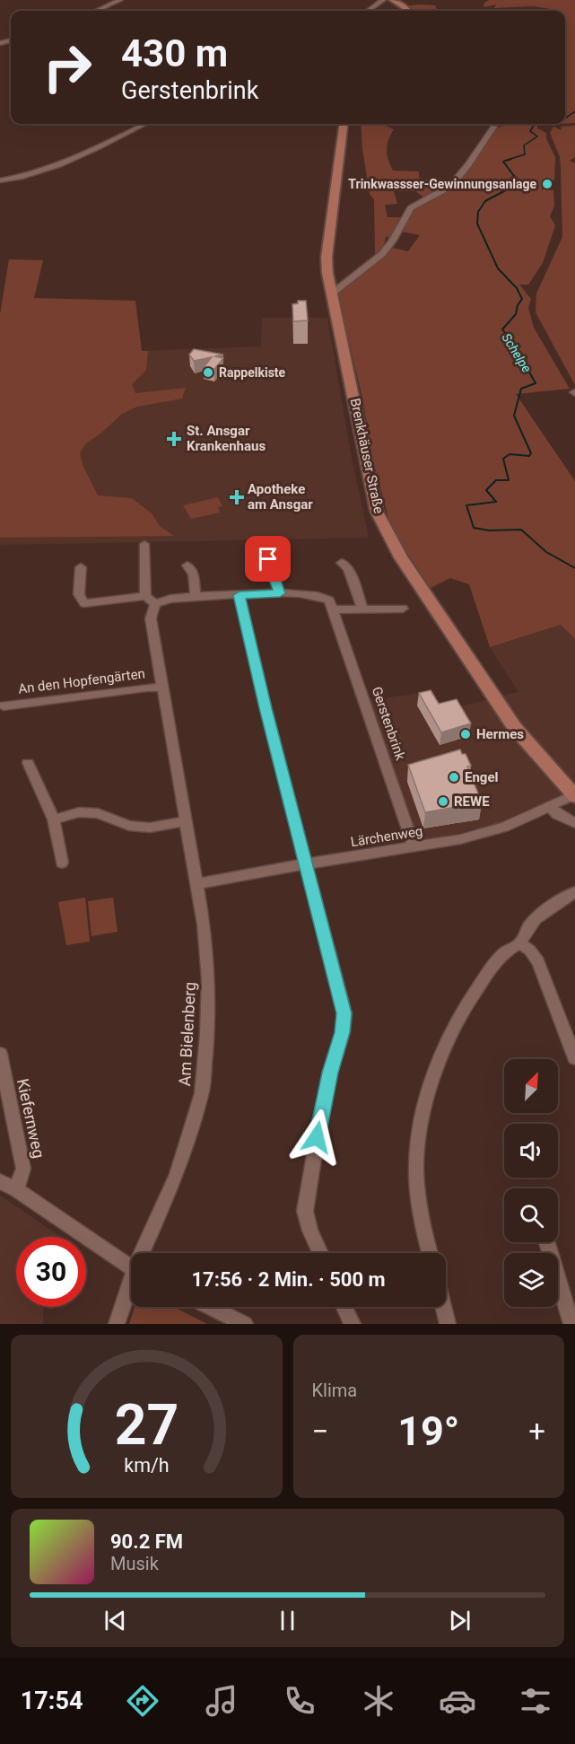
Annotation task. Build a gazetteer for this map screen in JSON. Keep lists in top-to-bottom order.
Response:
{
  "streets": {
    "main road": ["Brenkhäuser Straße"],
    "street": [
      "An den Hopfengärten",
      "Gerstenbrink",
      "Lärchenweg",
      "Am Bielenberg",
      "Kiefernweg"
    ]
  },
  "crossings": [
    ["Brenkhäuser Straße", "Lärchenweg"],
    ["An den Hopfengärten", "Am Bielenberg"],
    ["Gerstenbrink", "Lärchenweg"],
    ["Lärchenweg", "Am Bielenberg"]
  ],
  "water": ["Schelpe"],
  "places": {
    "other": [
      "Trinkwassser-Gewinnungsanlage",
      "Rappelkiste",
      "Hermes",
      "Engel",
      "REWE"
    ],
    "health": ["St. Ansgar Krankenhaus", "Apotheke am Ansgar"]
  },
  "north": "top right",
  "page": {
    "turn": ["430 m", "Gerstenbrink"],
    "limit": "30",
    "trip": "17:56 · 2 Min. · 500 m",
    "tile": "Klima",
    "heat": ["−", "19°", "+"],
    "song": ["90.2 FM", "Musik"],
    "tabs": "17:54",
    "gauge": ["27", "km/h"]
  }
}
